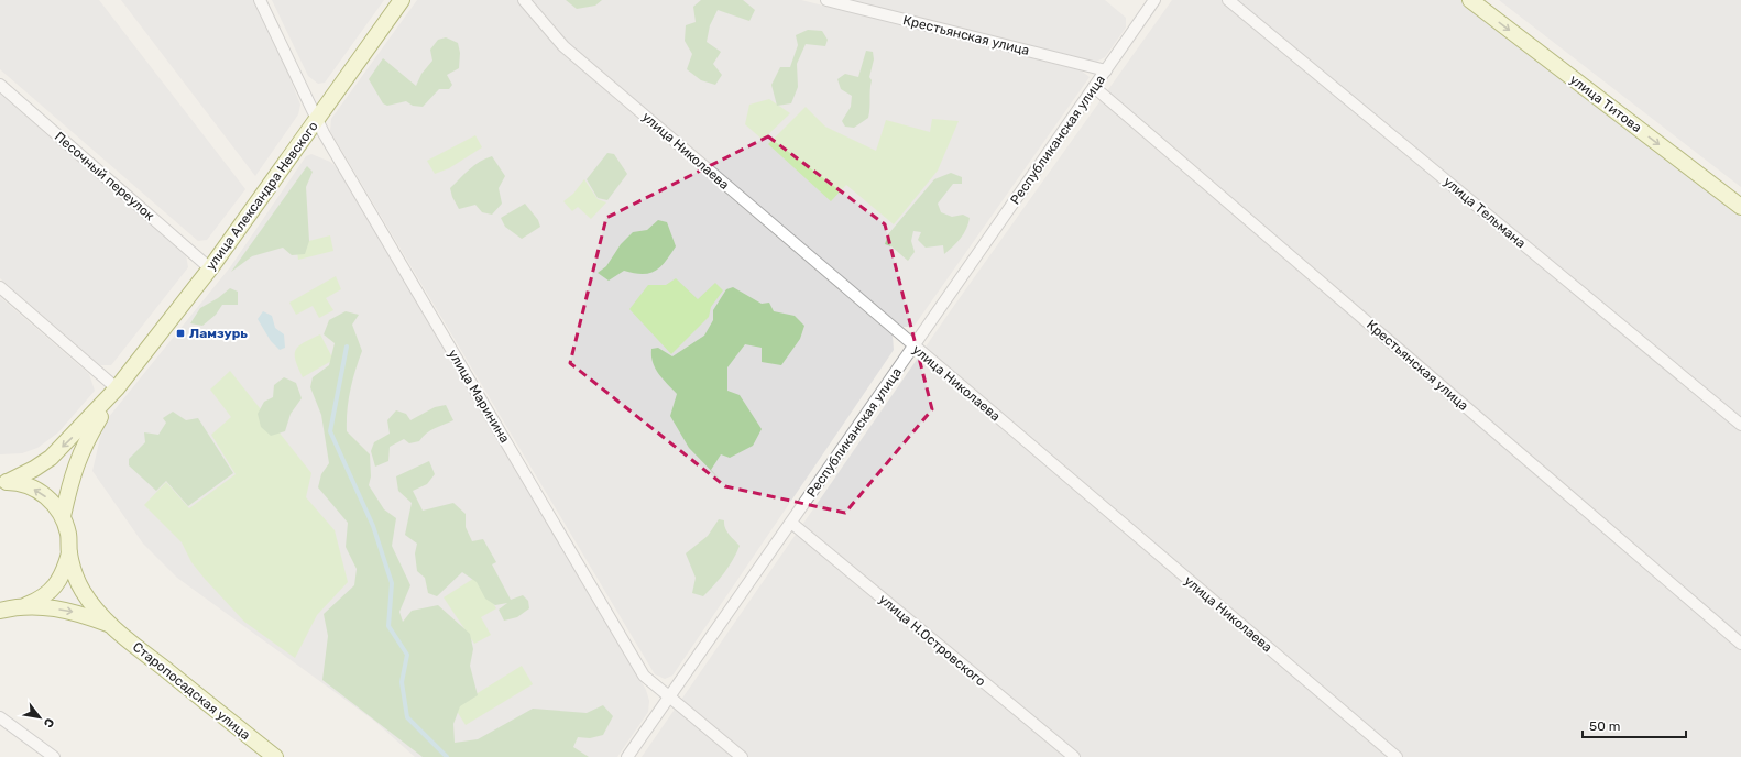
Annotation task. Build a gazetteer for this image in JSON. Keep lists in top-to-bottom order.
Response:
{
  "streets": {
    "main road": ["улица Титова", "улица Александра Невского", "Старопосадская улица"],
    "street": [
      "Крестьянская улица",
      "Республиканская улица",
      "улица Николаева",
      "Песочный переулок",
      "улица Тельмана",
      "улица Маринина",
      "улица Н.Островского"
    ]
  },
  "crossings": [
    ["Крестьянская улица", "Республиканская улица"],
    ["Республиканская улица", "улица Николаева"],
    ["Республиканская улица", "улица Маринина"],
    ["Республиканская улица", "улица Н.Островского"],
    ["Песочный переулок", "улица Александра Невского"],
    ["улица Александра Невского", "улица Маринина"]
  ],
  "one_way": ["улица Титова"],
  "places": {
    "transit": ["Ламзурь"]
  },
  "scale_bar": "50 m",
  "north": "bottom right"
}
